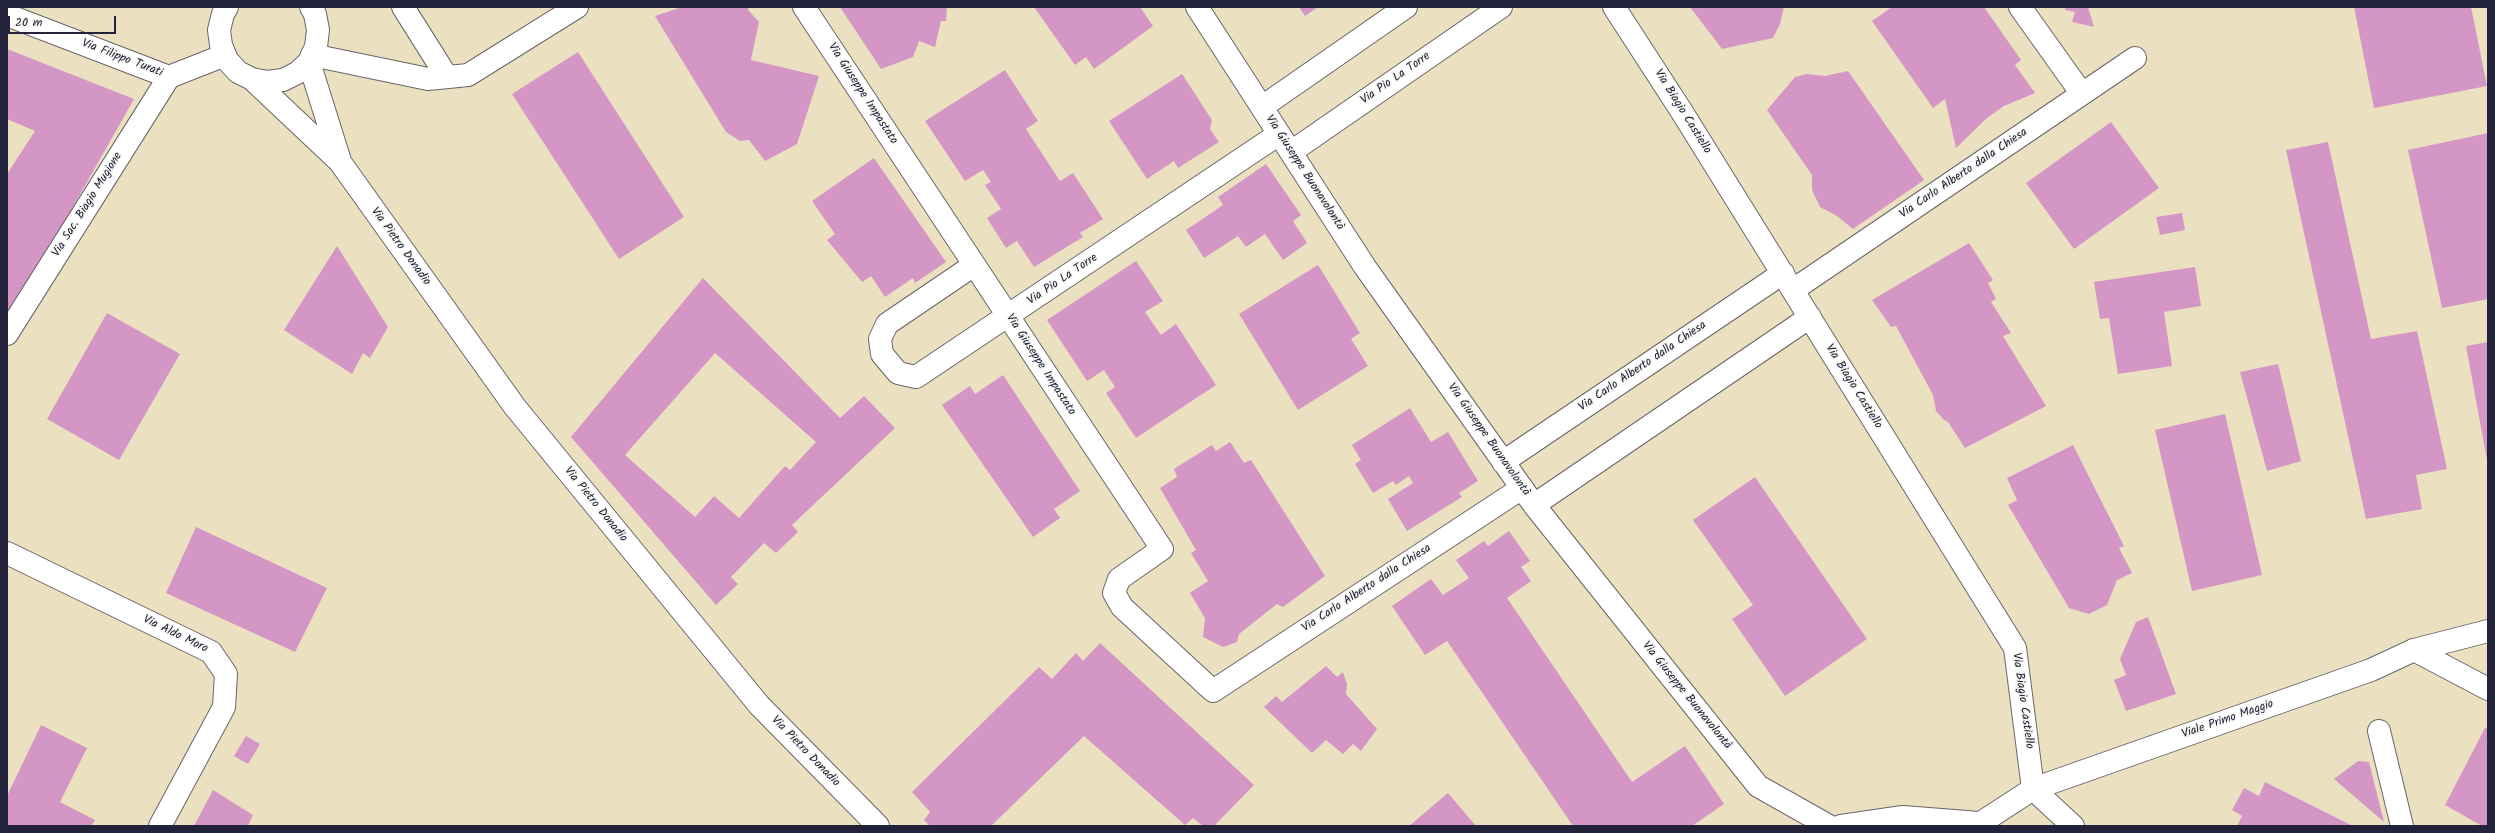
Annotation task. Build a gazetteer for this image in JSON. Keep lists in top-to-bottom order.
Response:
{
  "streets": {
    "street": [
      "Via Filippo Turati",
      "Via Pio La Torre",
      "Via Giuseppe Impastato",
      "Via Biagio Castiello",
      "Via Giuseppe Buonavolontà",
      "Via Carlo Alberto dalla Chiesa",
      "Via Sac. Biagio Mugione",
      "Via Pietro Donadio",
      "Via Aldo Moro",
      "Viale Primo Maggio"
    ]
  },
  "crossings": [
    ["Via Filippo Turati", "Via Sac. Biagio Mugione"],
    ["Via Pio La Torre", "Via Giuseppe Impastato"],
    ["Via Pio La Torre", "Via Giuseppe Buonavolontà"],
    ["Via Giuseppe Impastato", "Via Carlo Alberto dalla Chiesa"],
    ["Via Biagio Castiello", "Via Carlo Alberto dalla Chiesa"],
    ["Via Biagio Castiello", "Viale Primo Maggio"],
    ["Via Giuseppe Buonavolontà", "Via Carlo Alberto dalla Chiesa"]
  ],
  "scale_bar": "20 m"
}
